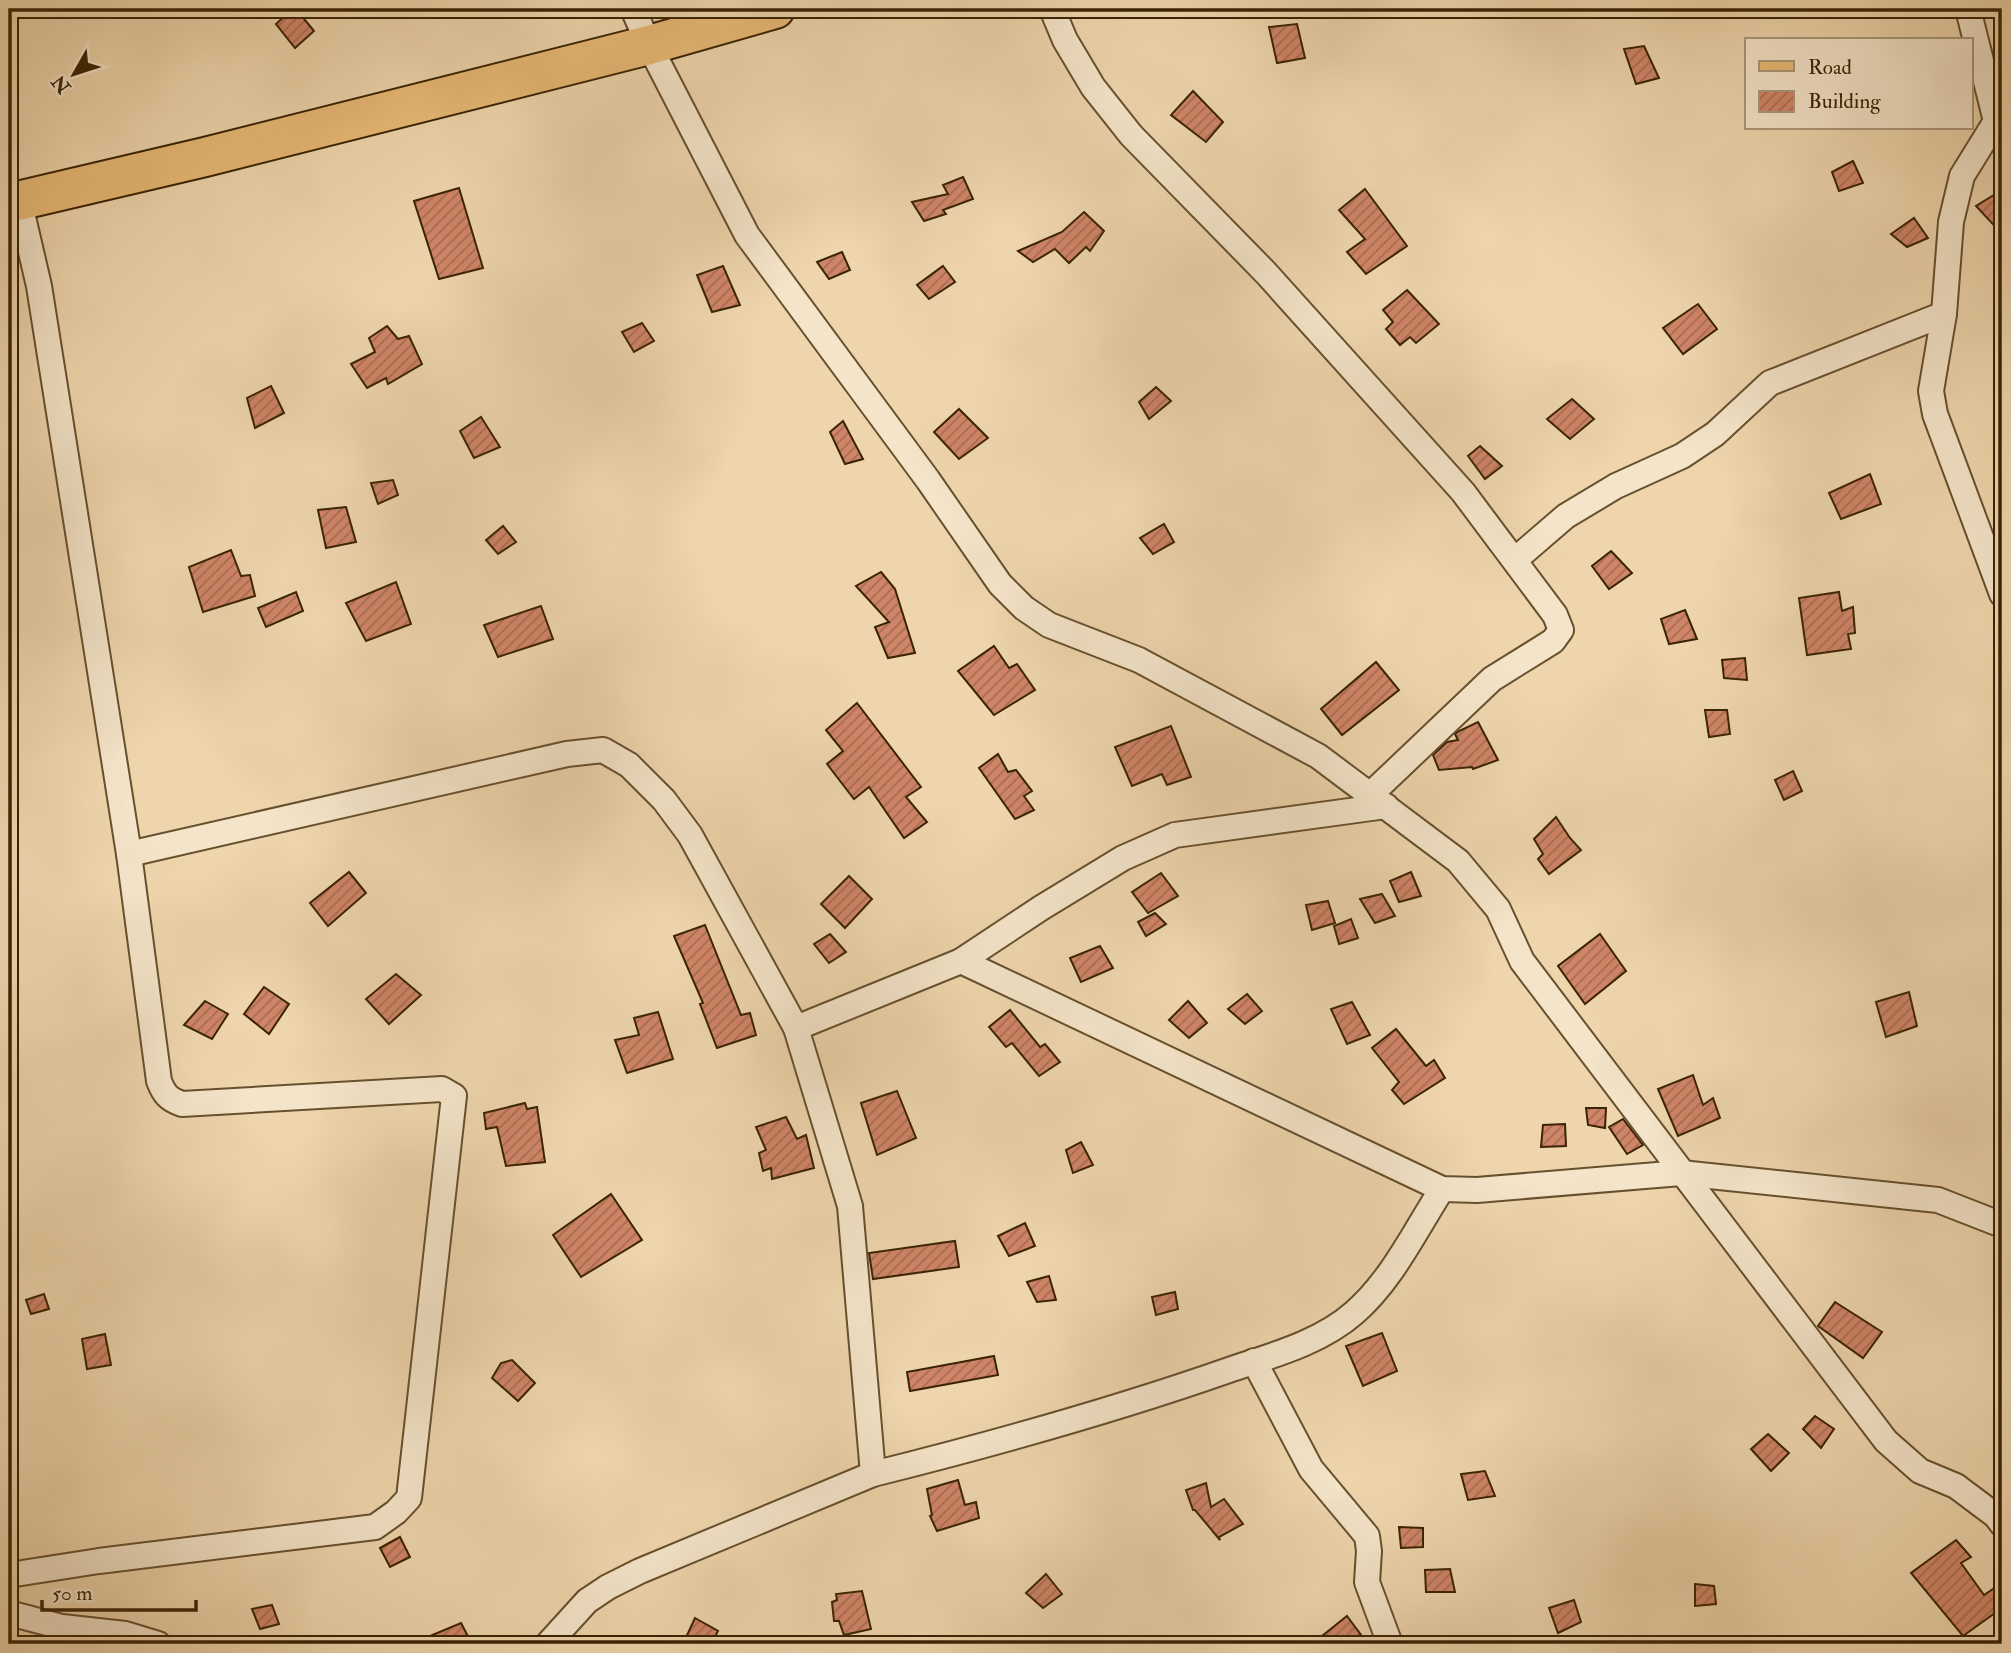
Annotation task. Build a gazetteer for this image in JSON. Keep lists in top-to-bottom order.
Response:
{
  "legend": ["Road", "Building"],
  "scale_bar": "50 m",
  "north": "bottom left"
}
